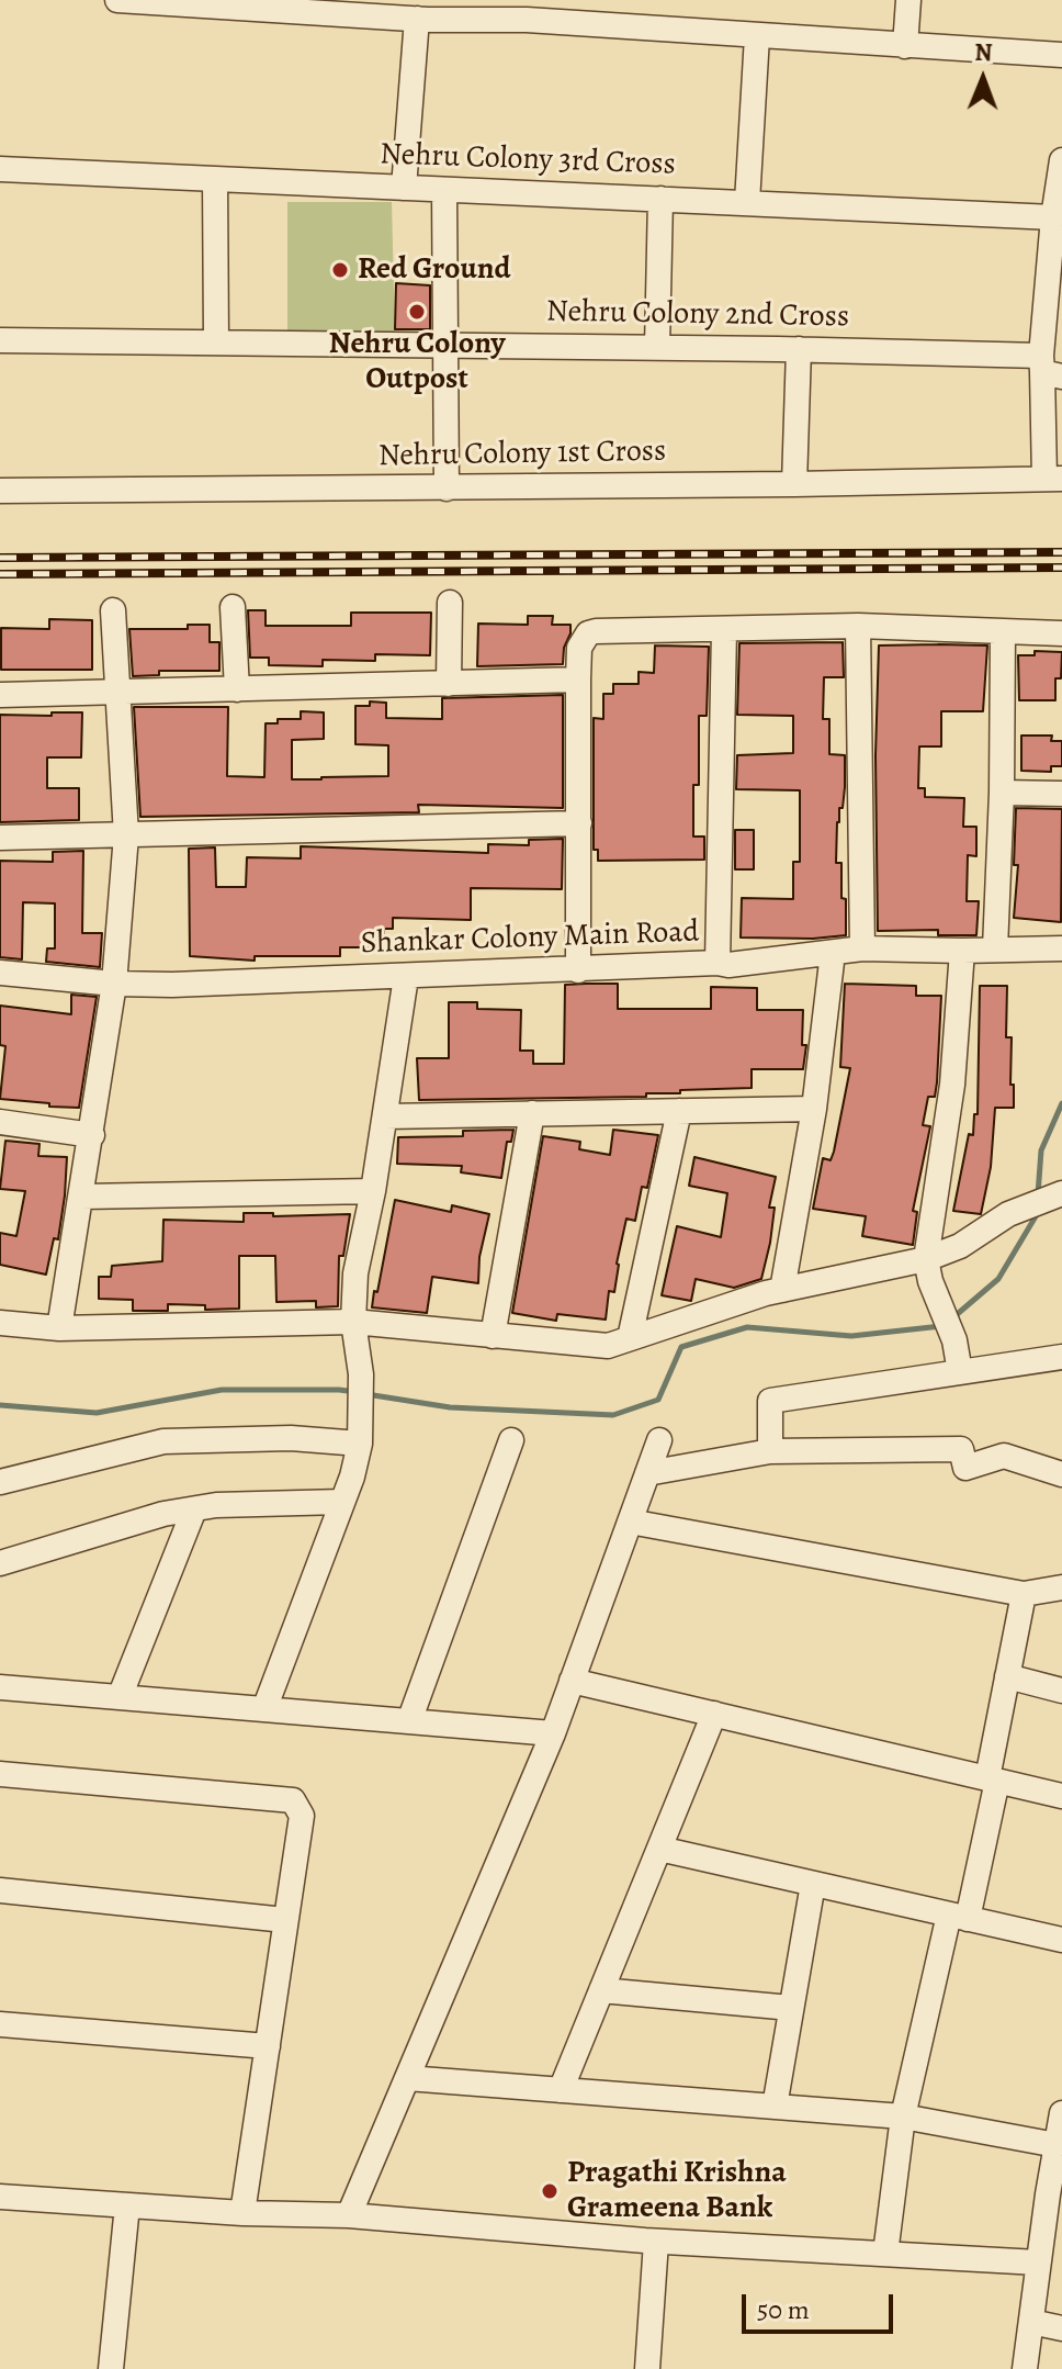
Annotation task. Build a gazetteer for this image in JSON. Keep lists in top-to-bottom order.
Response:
{
  "streets": {
    "street": [
      "Nehru Colony 3rd Cross",
      "Nehru Colony 2nd Cross",
      "Nehru Colony 1st Cross",
      "Shankar Colony Main Road"
    ]
  },
  "places": ["Red Ground", "Nehru Colony Outpost", "Pragathi Krishna Grameena Bank"],
  "scale_bar": "50 m",
  "north": "top"
}
